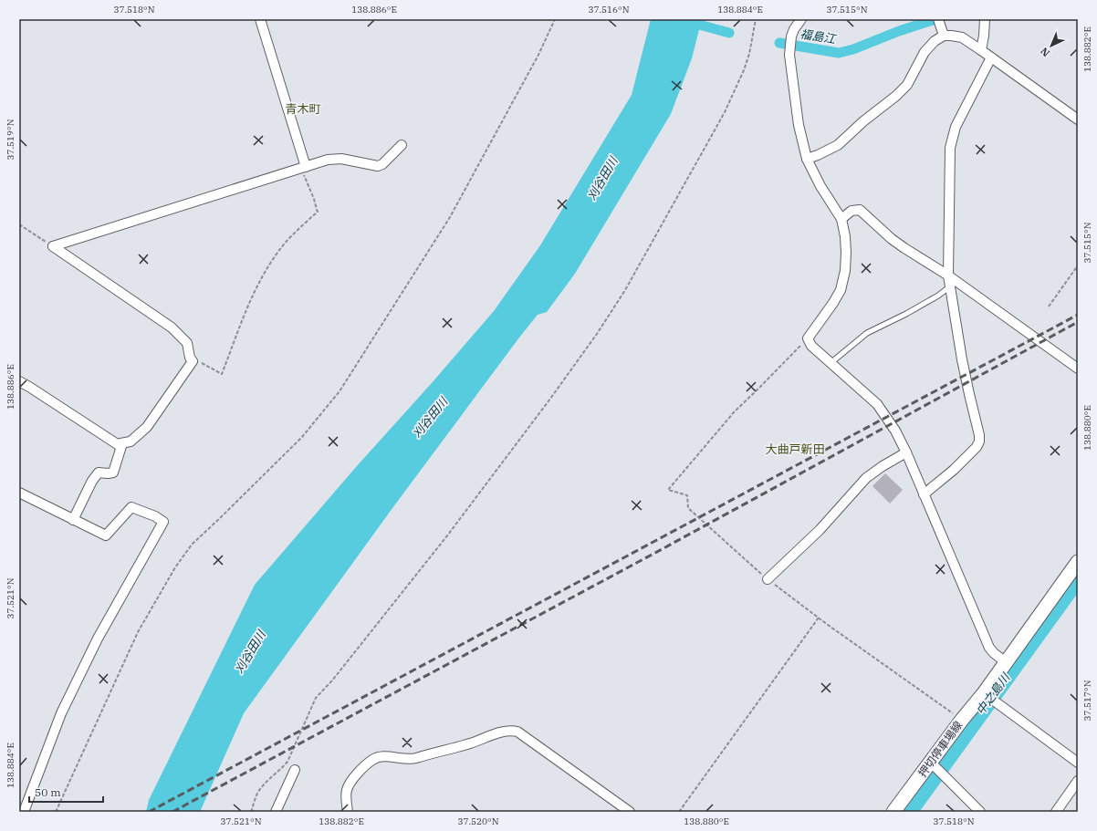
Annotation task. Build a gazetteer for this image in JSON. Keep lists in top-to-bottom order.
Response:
{
  "streets": {
    "main road": ["押切停車場線"]
  },
  "districts": ["青木町", "大曲戸新田"],
  "water": ["福島江", "刈谷田川", "中之島川"],
  "scale_bar": "50 m",
  "north": "bottom left",
  "coordinates": [
    "37.518°N",
    "138.886°E",
    "37.516°N",
    "138.884°E",
    "37.515°N",
    "138.882°E",
    "37.519°N",
    "138.880°E",
    "37.521°N",
    "37.517°N",
    "37.520°N"
  ]
}
